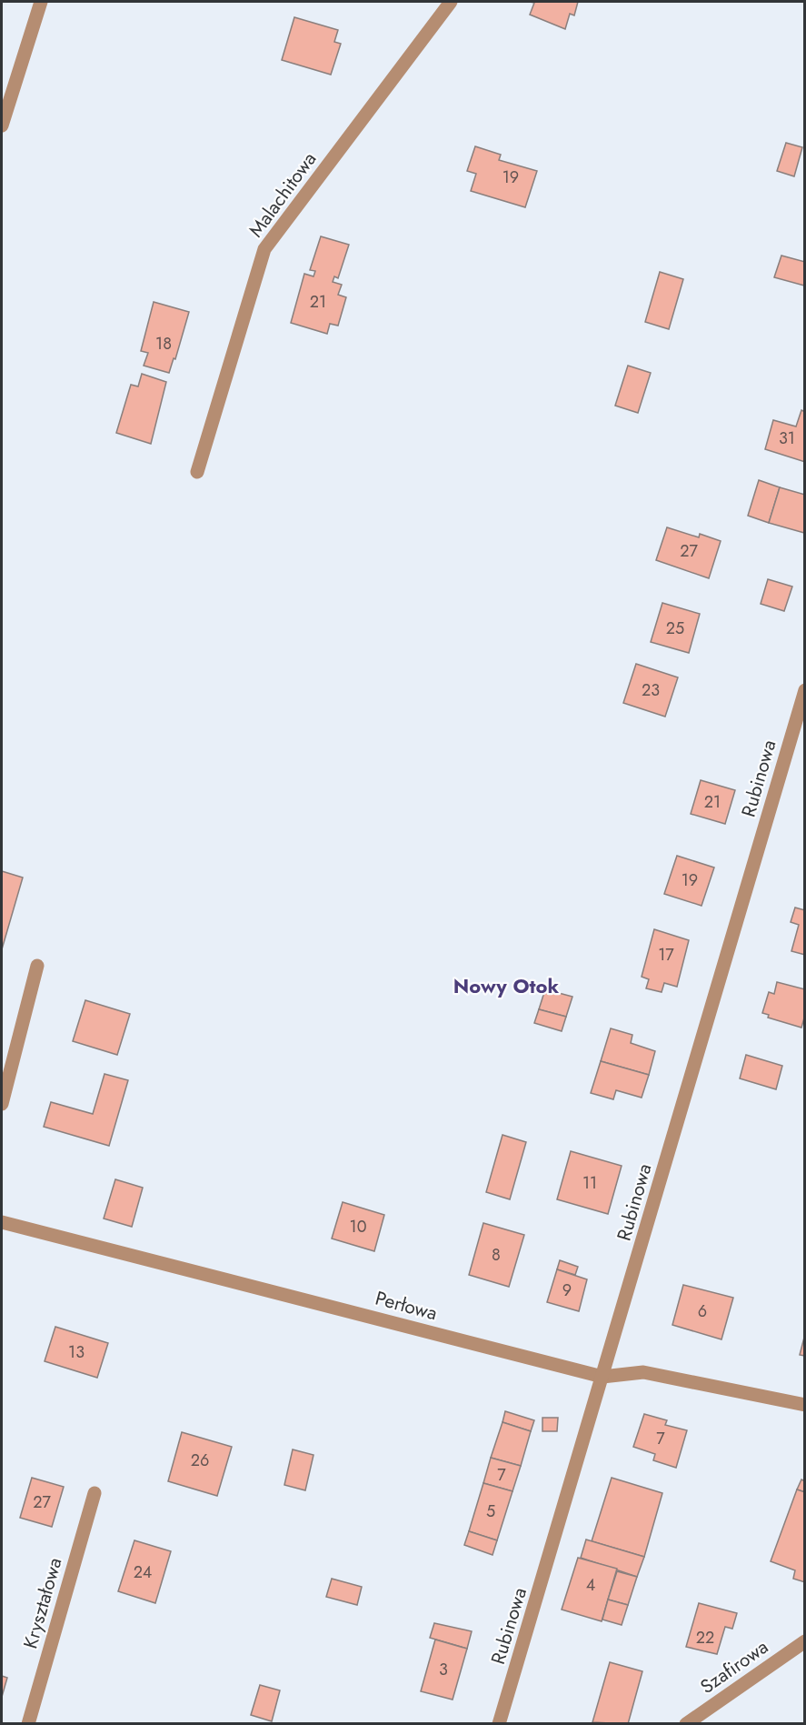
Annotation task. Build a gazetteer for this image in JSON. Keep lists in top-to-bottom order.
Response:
{
  "streets": {
    "street": [
      "Malachitowa",
      "Rubinowa",
      "Perłowa",
      "Kryształowa",
      "Szafirowa"
    ]
  },
  "crossings": [
    ["Rubinowa", "Perłowa"]
  ],
  "districts": ["Nowy Otok"],
  "house_numbers": [
    "19",
    "21",
    "18",
    "31",
    "27",
    "25",
    "23",
    "21",
    "19",
    "17",
    "11",
    "10",
    "8",
    "9",
    "6",
    "13",
    "7",
    "26",
    "7",
    "27",
    "5",
    "24",
    "4",
    "22",
    "3"
  ]
}
